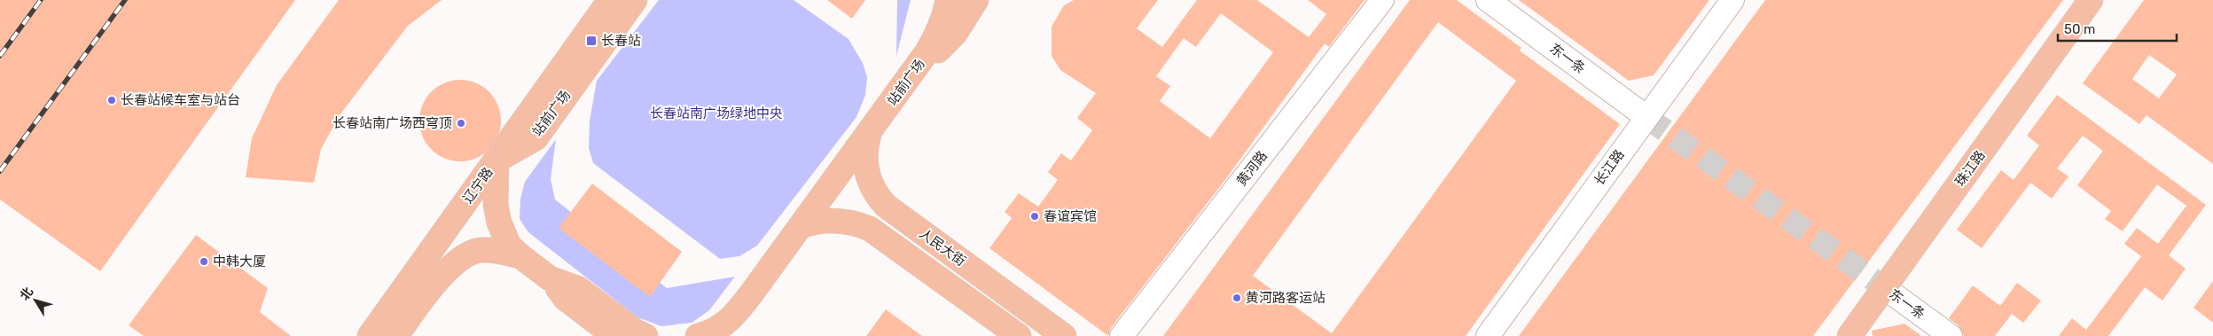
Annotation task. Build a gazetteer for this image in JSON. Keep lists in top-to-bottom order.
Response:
{
  "streets": {
    "main road": [
      "站前广场",
      "珠江路",
      "辽宁路",
      "人民大街"
    ],
    "street": ["东一条", "长江路", "黄河路"]
  },
  "crossings": [
    ["东一条", "长江路"],
    ["东一条", "珠江路"],
    ["站前广场", "辽宁路"],
    ["站前广场", "人民大街"]
  ],
  "parks": ["长春站南广场绿地中央"],
  "places": {
    "transit": ["长春站"],
    "other": [
      "长春站候车室与站台",
      "长春站南广场西穹顶",
      "春谊宾馆",
      "中韩大厦",
      "黄河路客运站"
    ]
  },
  "scale_bar": "50 m",
  "north": "top left"
}
